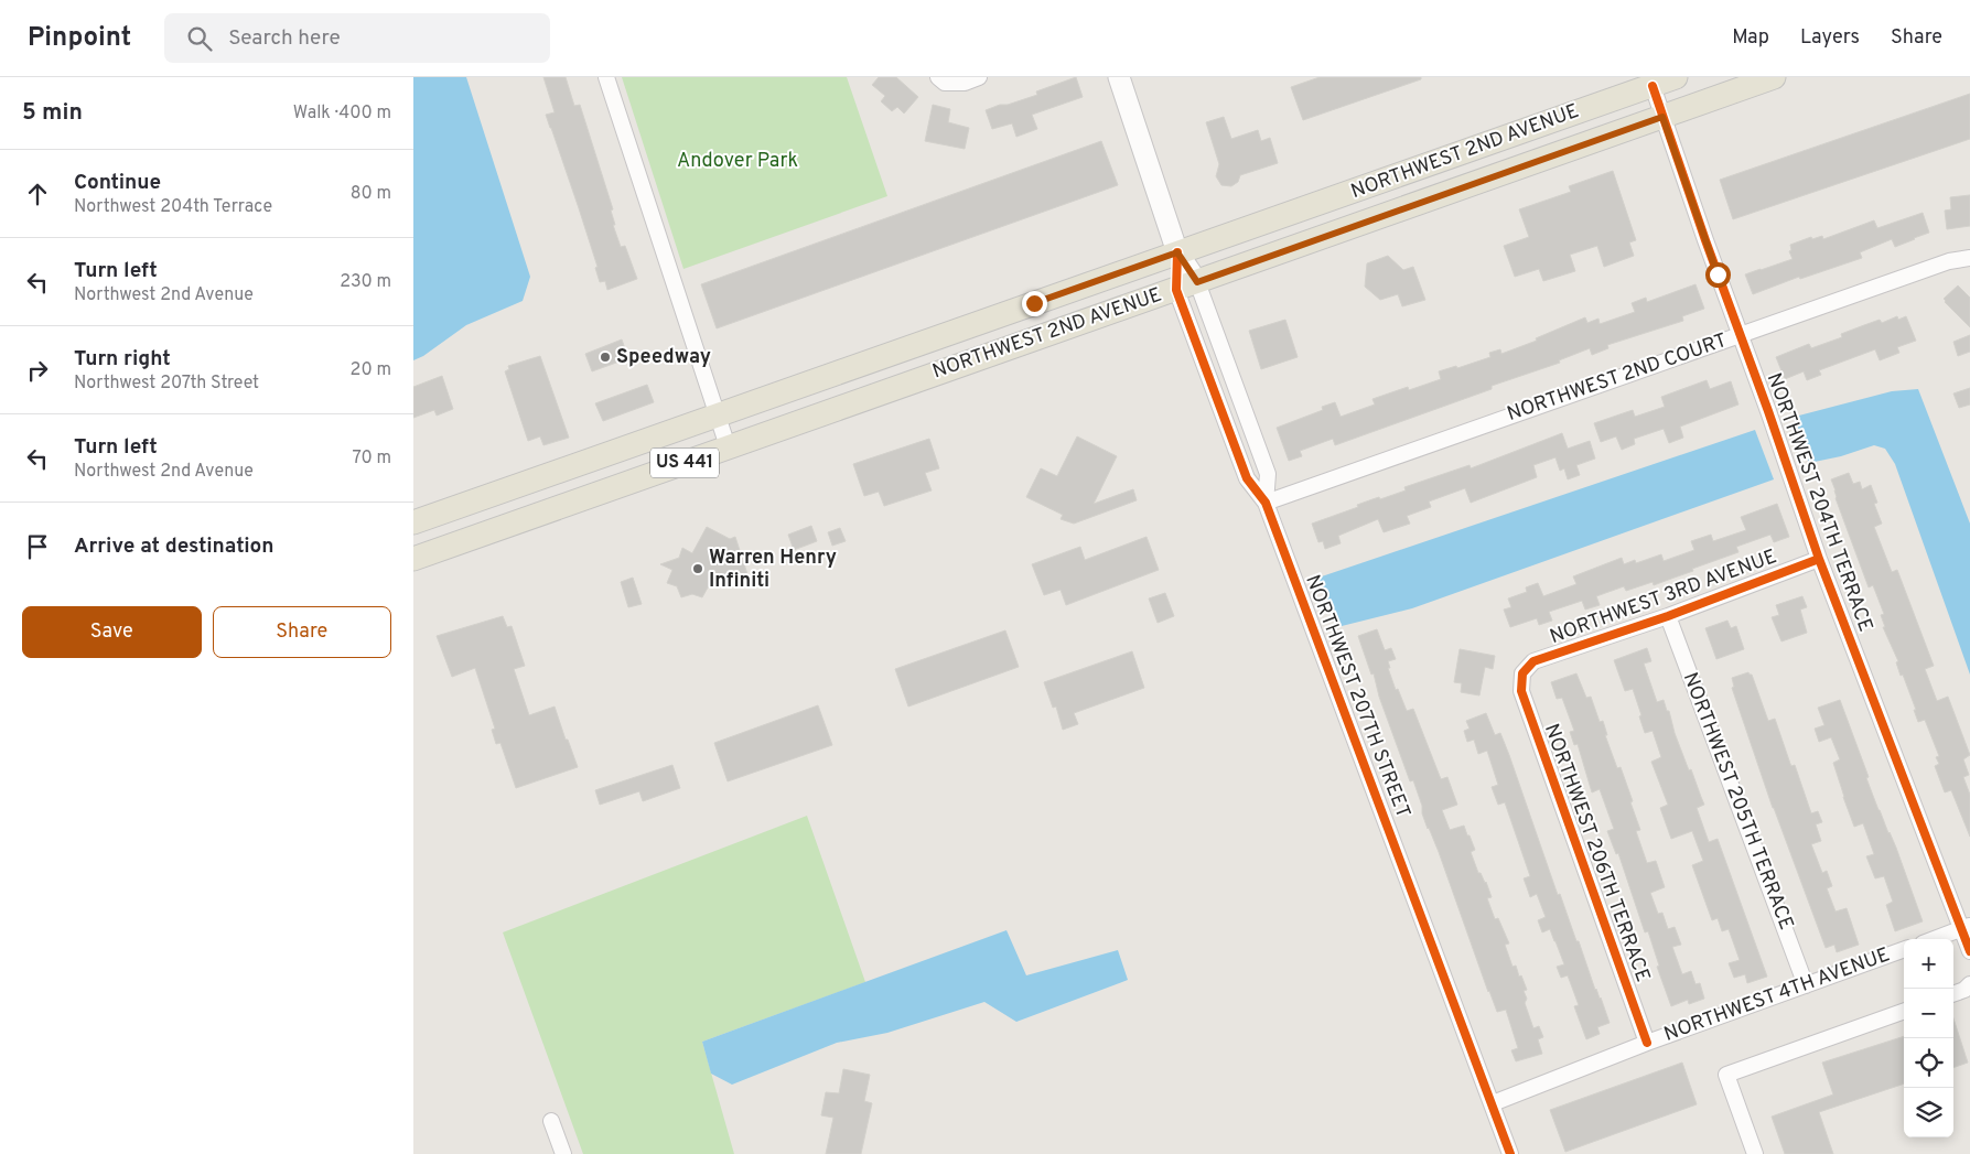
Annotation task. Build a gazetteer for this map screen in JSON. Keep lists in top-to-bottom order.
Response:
{
  "streets": {
    "main road": ["NORTHWEST 2ND AVENUE", "US 441"],
    "street": [
      "NORTHWEST 2ND COURT",
      "NORTHWEST 204TH TERRACE",
      "NORTHWEST 3RD AVENUE",
      "NORTHWEST 207TH STREET",
      "NORTHWEST 205TH TERRACE",
      "NORTHWEST 206TH TERRACE",
      "NORTHWEST 4TH AVENUE"
    ]
  },
  "crossings": [
    ["NORTHWEST 2ND AVENUE", "NORTHWEST 204TH TERRACE"],
    ["NORTHWEST 2ND AVENUE", "NORTHWEST 207TH STREET"],
    ["NORTHWEST 2ND COURT", "NORTHWEST 204TH TERRACE"],
    ["NORTHWEST 2ND COURT", "NORTHWEST 207TH STREET"],
    ["NORTHWEST 204TH TERRACE", "NORTHWEST 3RD AVENUE"],
    ["NORTHWEST 3RD AVENUE", "NORTHWEST 205TH TERRACE"],
    ["NORTHWEST 3RD AVENUE", "NORTHWEST 206TH TERRACE"],
    ["NORTHWEST 207TH STREET", "NORTHWEST 4TH AVENUE"],
    ["NORTHWEST 205TH TERRACE", "NORTHWEST 4TH AVENUE"],
    ["NORTHWEST 206TH TERRACE", "NORTHWEST 4TH AVENUE"]
  ],
  "parks": ["Andover Park"],
  "places": ["Speedway", "Warren Henry Infiniti"],
  "page": {
    "header": "Pinpoint",
    "search": "Search here",
    "nav": ["Map", "Layers", "Share"],
    "heading": ["5 min", "Walk · 400 m"],
    "list": [
      ["Continue", "Northwest 204th Terrace", "80 m"],
      ["Turn left", "Northwest 2nd Avenue", "230 m"],
      ["Turn right", "Northwest 207th Street", "20 m"],
      ["Turn left", "Northwest 2nd Avenue", "70 m"],
      "Arrive at destination"
    ],
    "buttons": ["Save", "Share"],
    "map_buttons": ["+", "−"]
  }
}
